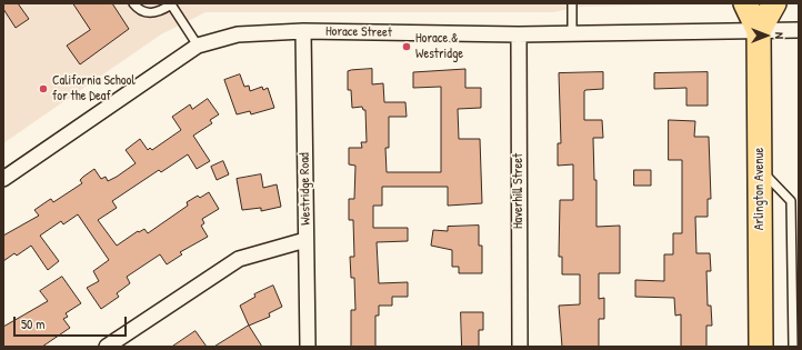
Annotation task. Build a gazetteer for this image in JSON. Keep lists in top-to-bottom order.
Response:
{
  "streets": {
    "main road": ["Arlington Avenue"],
    "street": ["Horace Street", "Westridge Road", "Haverhill Street"]
  },
  "crossings": [
    ["Horace Street", "Westridge Road"],
    ["Horace Street", "Arlington Avenue"],
    ["Horace Street", "Haverhill Street"]
  ],
  "places": ["Horace & Westridge", "California School for the Deaf"],
  "scale_bar": "50 m",
  "north": "right"
}
